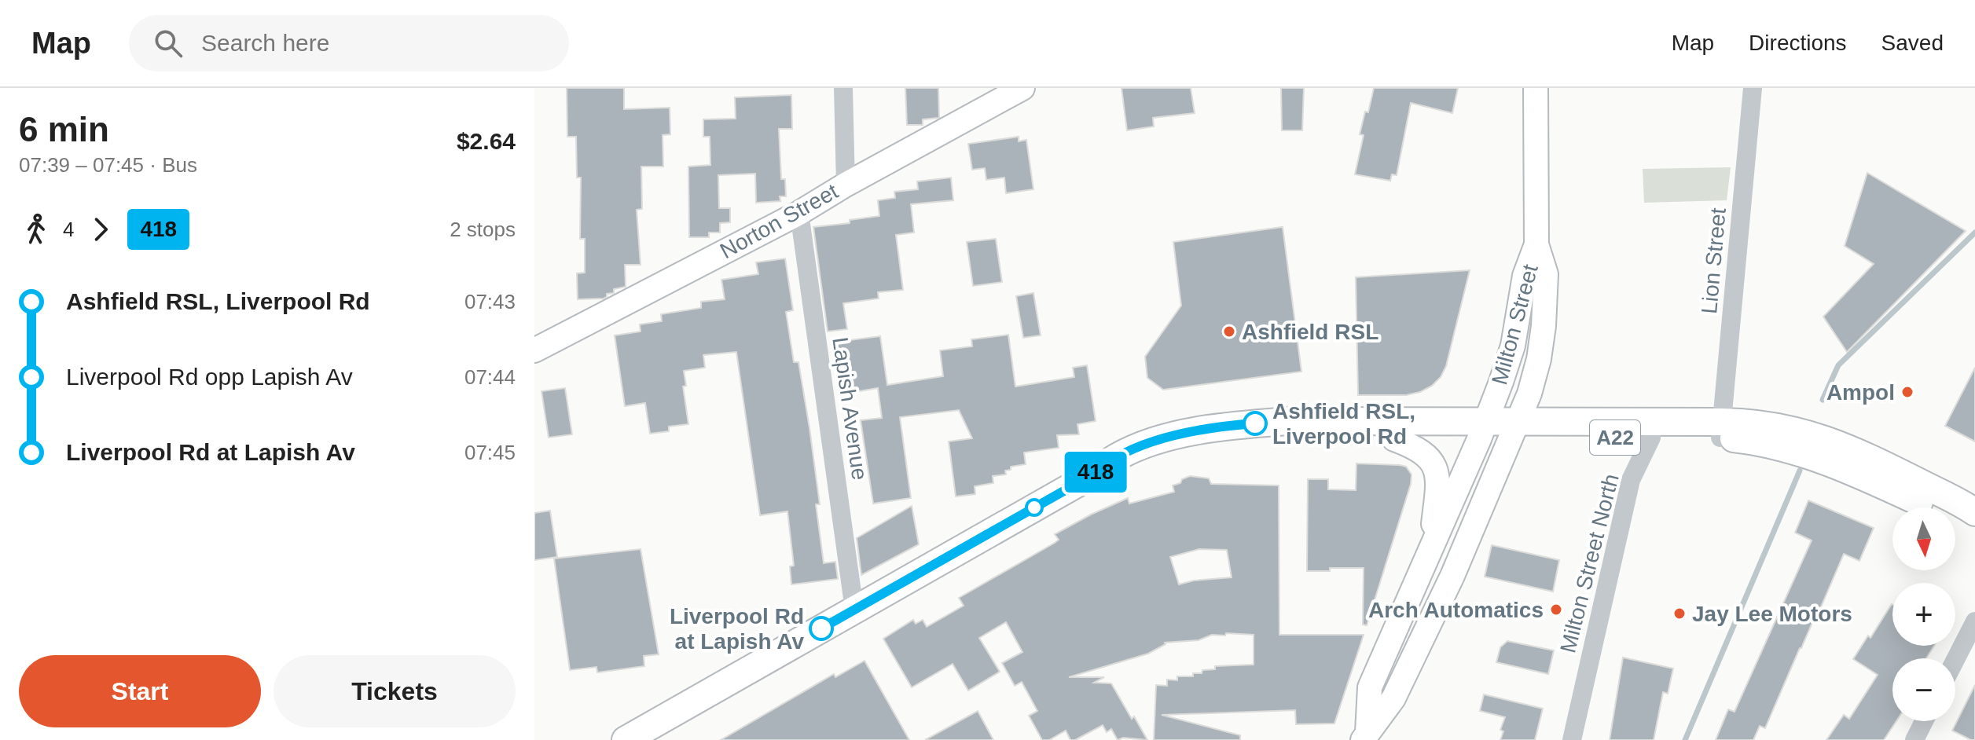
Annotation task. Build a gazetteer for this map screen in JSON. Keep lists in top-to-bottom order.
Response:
{
  "streets": {
    "highway": ["A22"],
    "main road": ["Norton Street", "Milton Street"],
    "street": ["Lion Street", "Lapish Avenue", "Milton Street North"]
  },
  "crossings": [
    ["Norton Street", "Lapish Avenue"],
    ["Lion Street", "A22"],
    ["Milton Street", "A22"],
    ["Lapish Avenue", "A22"],
    ["A22", "Milton Street North"]
  ],
  "places": [
    "Ashfield RSL",
    "Ampol",
    "Ashfield RSL, Liverpool Rd",
    "Arch Automatics",
    "Jay Lee Motors",
    "Liverpool Rd at Lapish Av"
  ],
  "lines": ["bus line 418"],
  "north": "bottom",
  "page": {
    "header": "Map",
    "search": "Search here",
    "nav": ["Map", "Directions", "Saved"],
    "heading": ["6 min", "07:39 – 07:45 · Bus", "$2.64"],
    "on_map": "418",
    "legs": ["4", "418", "2 stops"],
    "list": [
      {
        "name": "Ashfield RSL, Liverpool Rd",
        "value": "07:43"
      },
      {
        "name": "Liverpool Rd opp Lapish Av",
        "value": "07:44"
      },
      {
        "name": "Liverpool Rd at Lapish Av",
        "value": "07:45"
      }
    ],
    "map_buttons": ["+", "−"],
    "buttons": ["Start", "Tickets"]
  }
}
